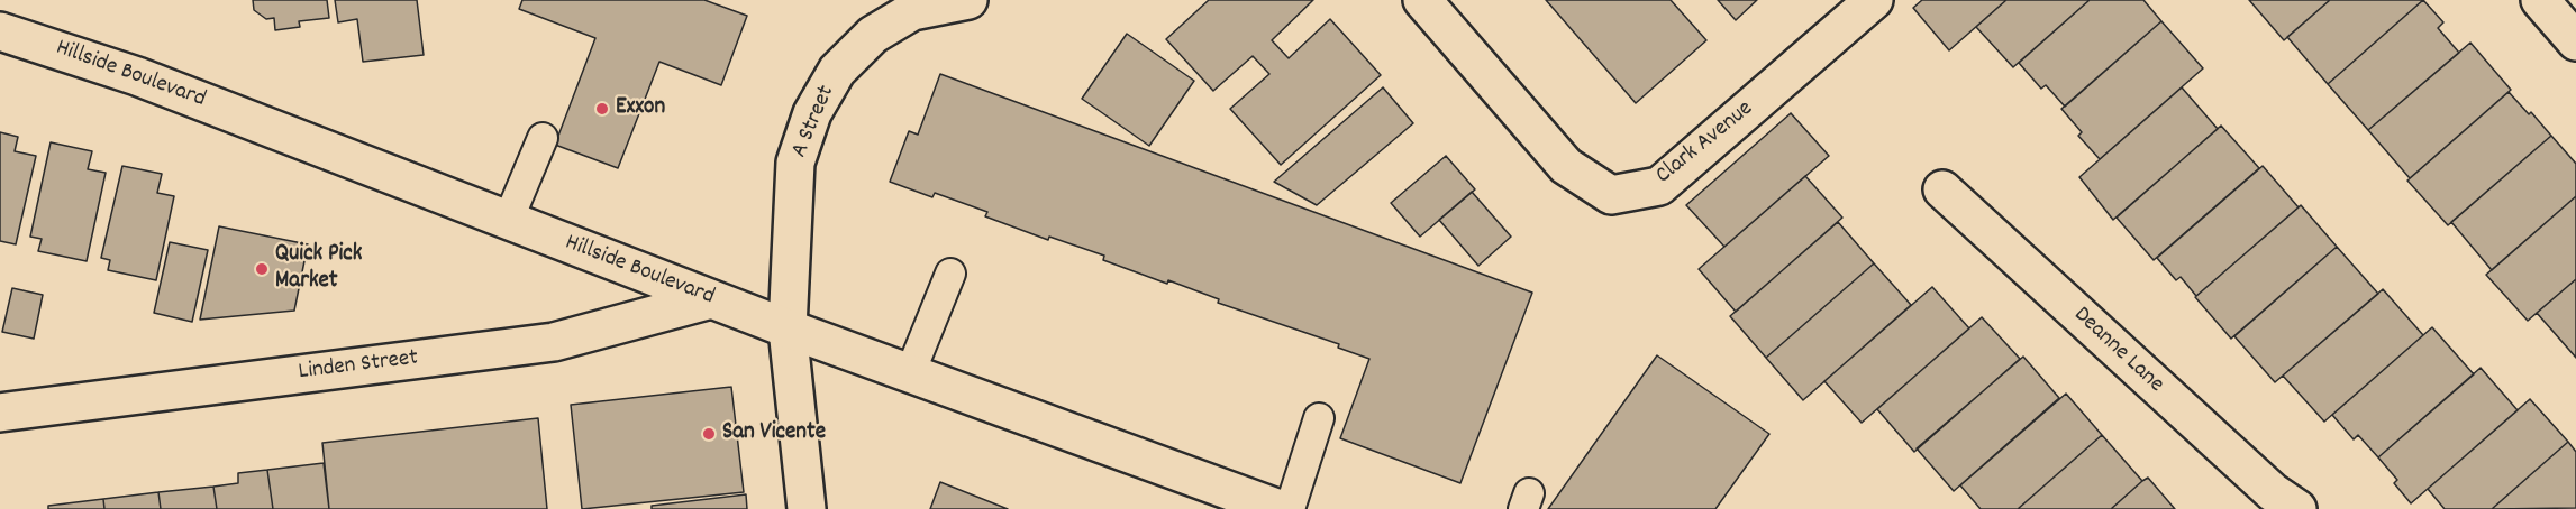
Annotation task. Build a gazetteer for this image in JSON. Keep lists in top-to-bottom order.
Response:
{
  "streets": {
    "street": [
      "Hillside Boulevard",
      "A Street",
      "Clark Avenue",
      "Deanne Lane",
      "Linden Street"
    ]
  },
  "crossings": [
    ["Hillside Boulevard", "A Street"],
    ["Hillside Boulevard", "Linden Street"]
  ],
  "places": ["Exxon", "Quick Pick Market", "San Vicente"]
}
